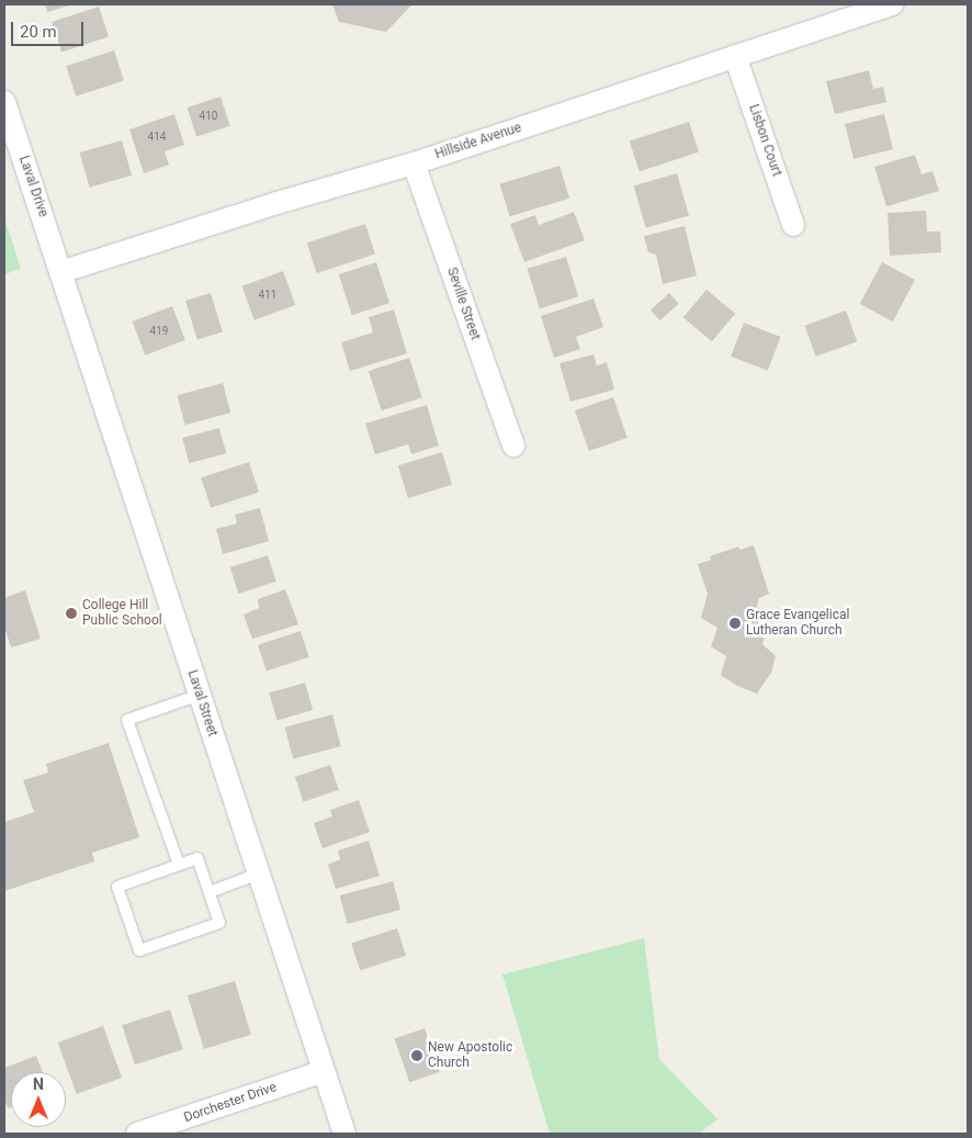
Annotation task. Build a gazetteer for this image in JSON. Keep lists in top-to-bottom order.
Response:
{
  "streets": {
    "street": [
      "Lisbon Court",
      "Hillside Avenue",
      "Laval Drive",
      "Seville Street",
      "Laval Street",
      "Dorchester Drive"
    ]
  },
  "crossings": [
    ["Lisbon Court", "Hillside Avenue"],
    ["Hillside Avenue", "Laval Drive"],
    ["Hillside Avenue", "Seville Street"],
    ["Hillside Avenue", "Laval Street"],
    ["Laval Drive", "Laval Street"],
    ["Laval Street", "Dorchester Drive"]
  ],
  "places": ["College Hill Public School", "Grace Evangelical Lutheran Church", "New Apostolic Church"],
  "house_numbers": [
    "410",
    "414",
    "411",
    "419"
  ],
  "scale_bar": "20 m",
  "north": "top"
}
